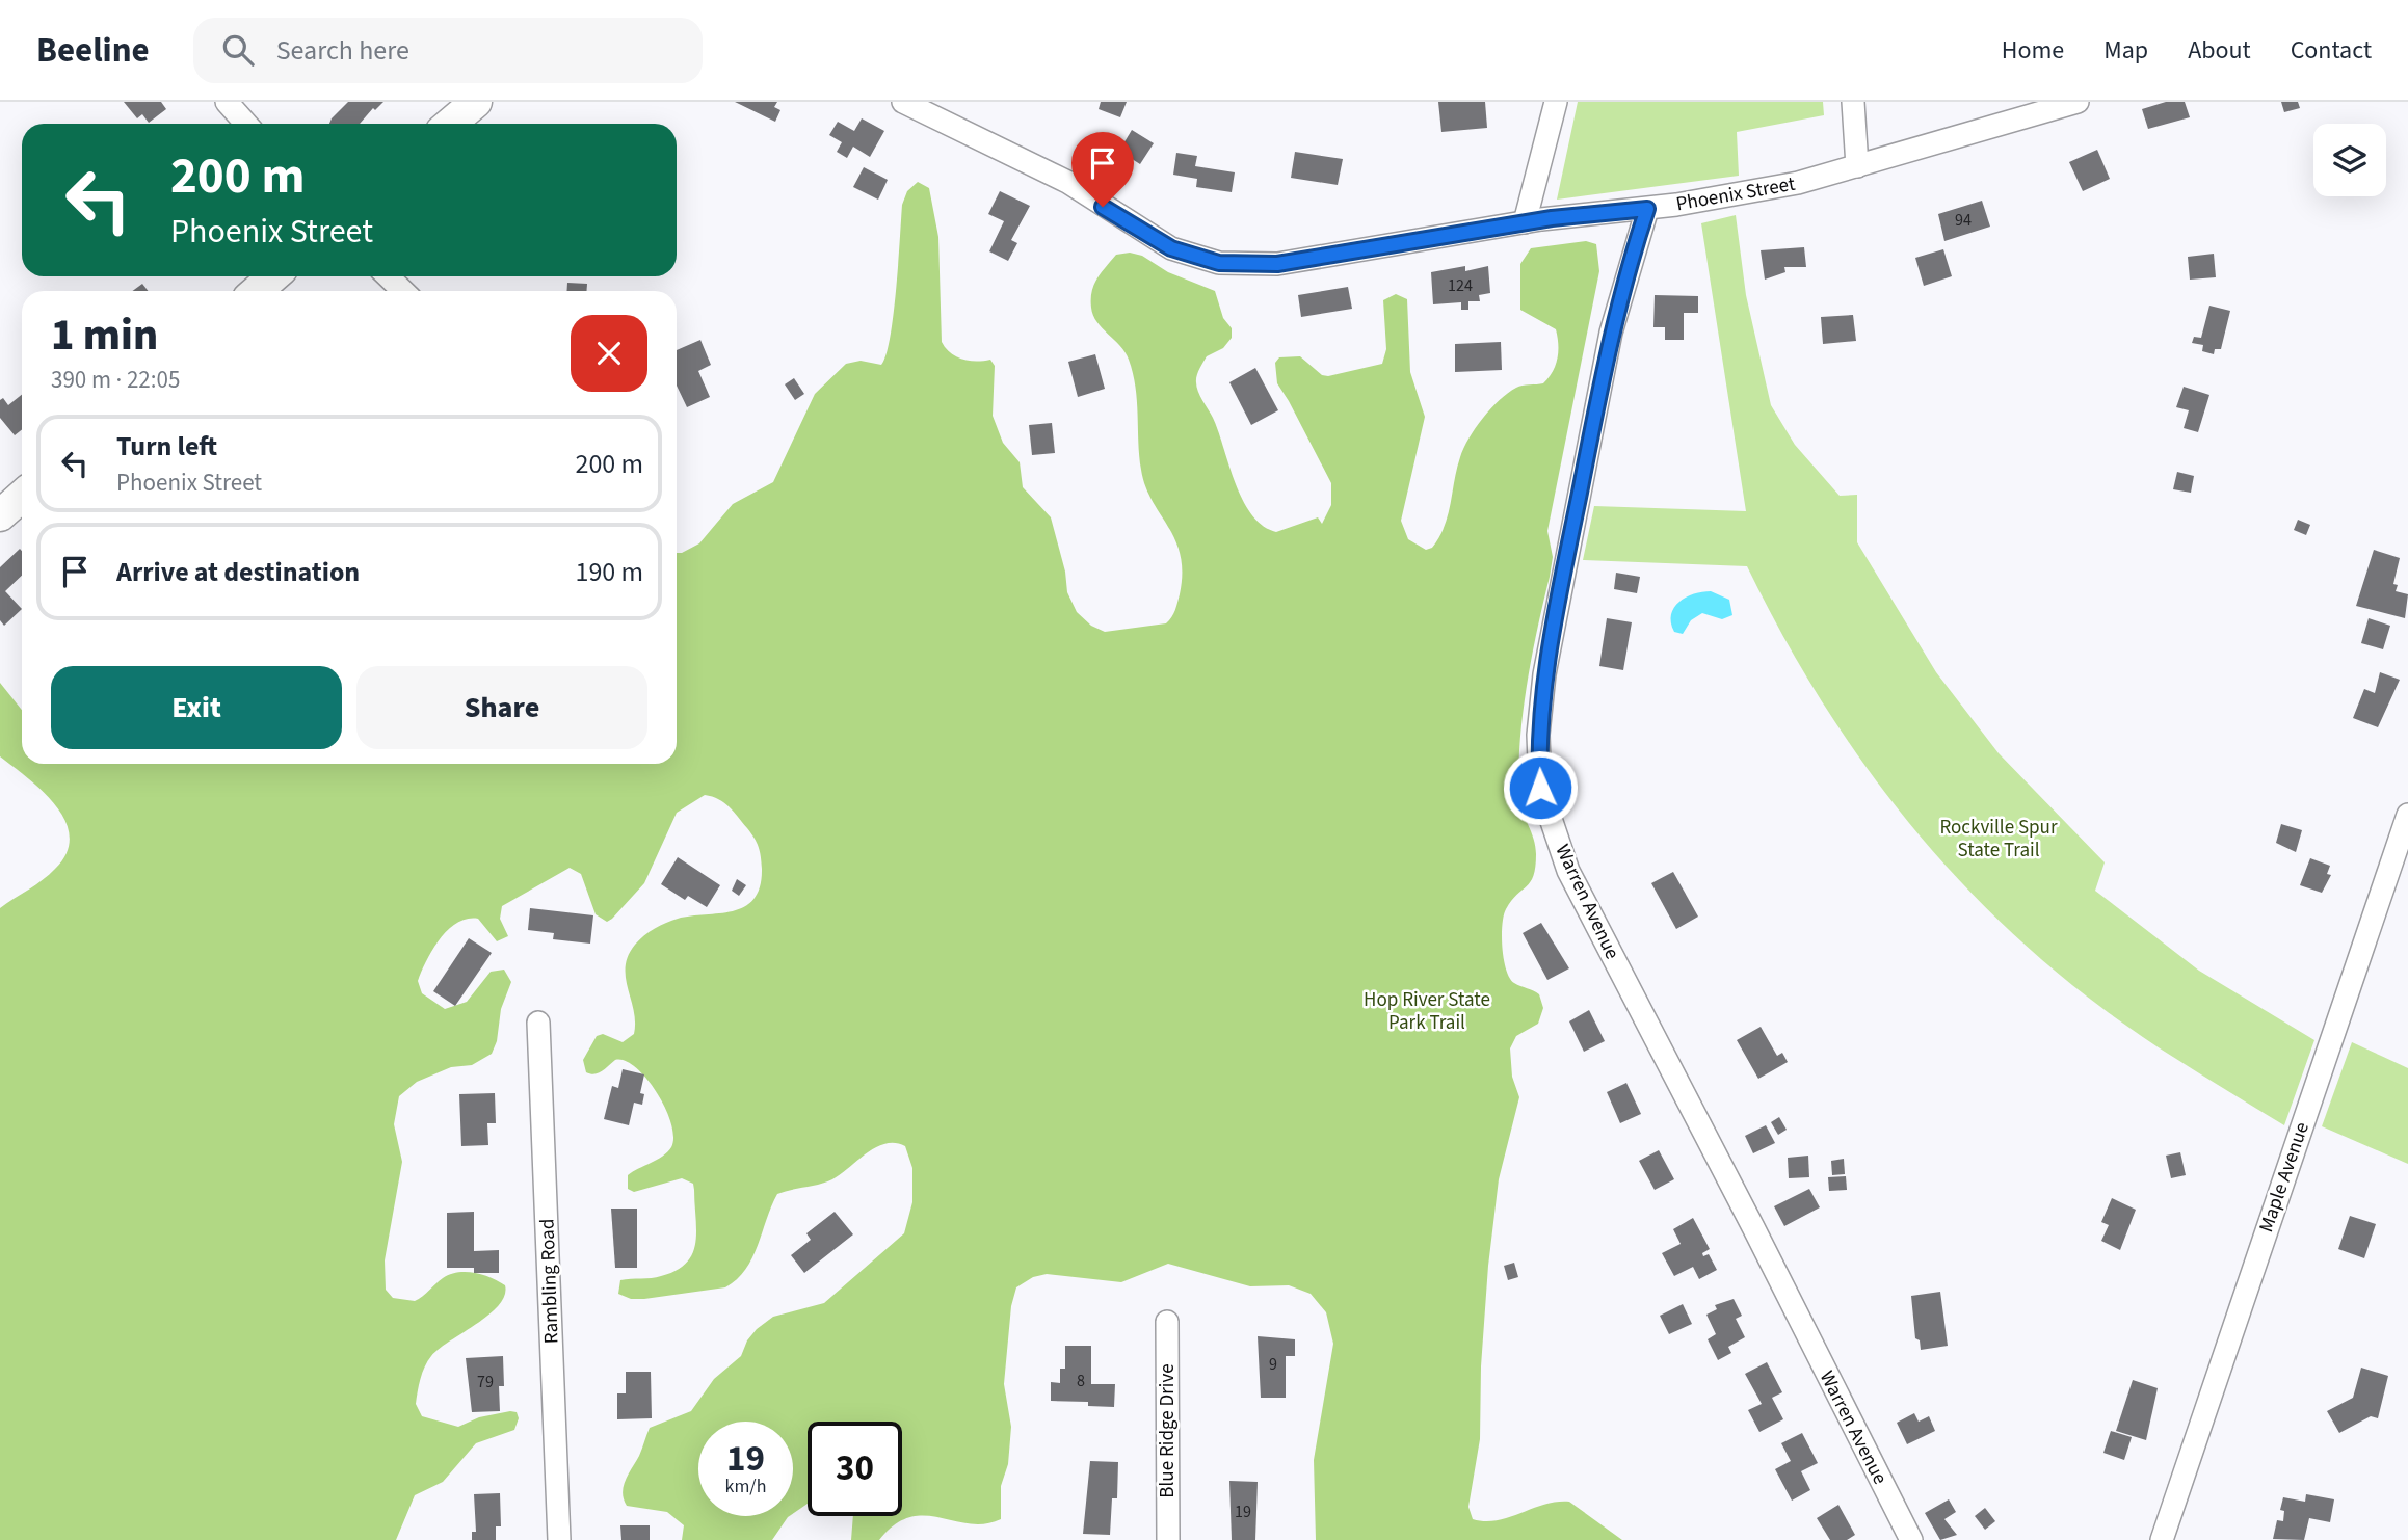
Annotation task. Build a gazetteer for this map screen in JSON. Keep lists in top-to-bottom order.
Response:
{
  "streets": {
    "street": [
      "Phoenix Street",
      "Warren Avenue",
      "Maple Avenue",
      "Rambling Road",
      "Blue Ridge Drive"
    ]
  },
  "crossings": [
    ["Phoenix Street", "Warren Avenue"]
  ],
  "parks": ["Rockville Spur State Trail", "Hop River State Park Trail"],
  "house_numbers": [
    "94",
    "124",
    "9",
    "8",
    "79",
    "19"
  ],
  "page": {
    "header": "Beeline",
    "search": "Search here",
    "nav": [
      "Home",
      "Map",
      "About",
      "Contact"
    ],
    "turn": ["200 m", "Phoenix Street"],
    "heading": ["1 min", "390 m · 22:05"],
    "list": [
      {
        "name": "Turn left",
        "note": "Phoenix Street",
        "value": "200 m"
      },
      {
        "name": "Arrive at destination",
        "value": "190 m"
      }
    ],
    "buttons": ["Exit", "Share"],
    "speed": "19 km/h",
    "limit": "30"
  }
}
